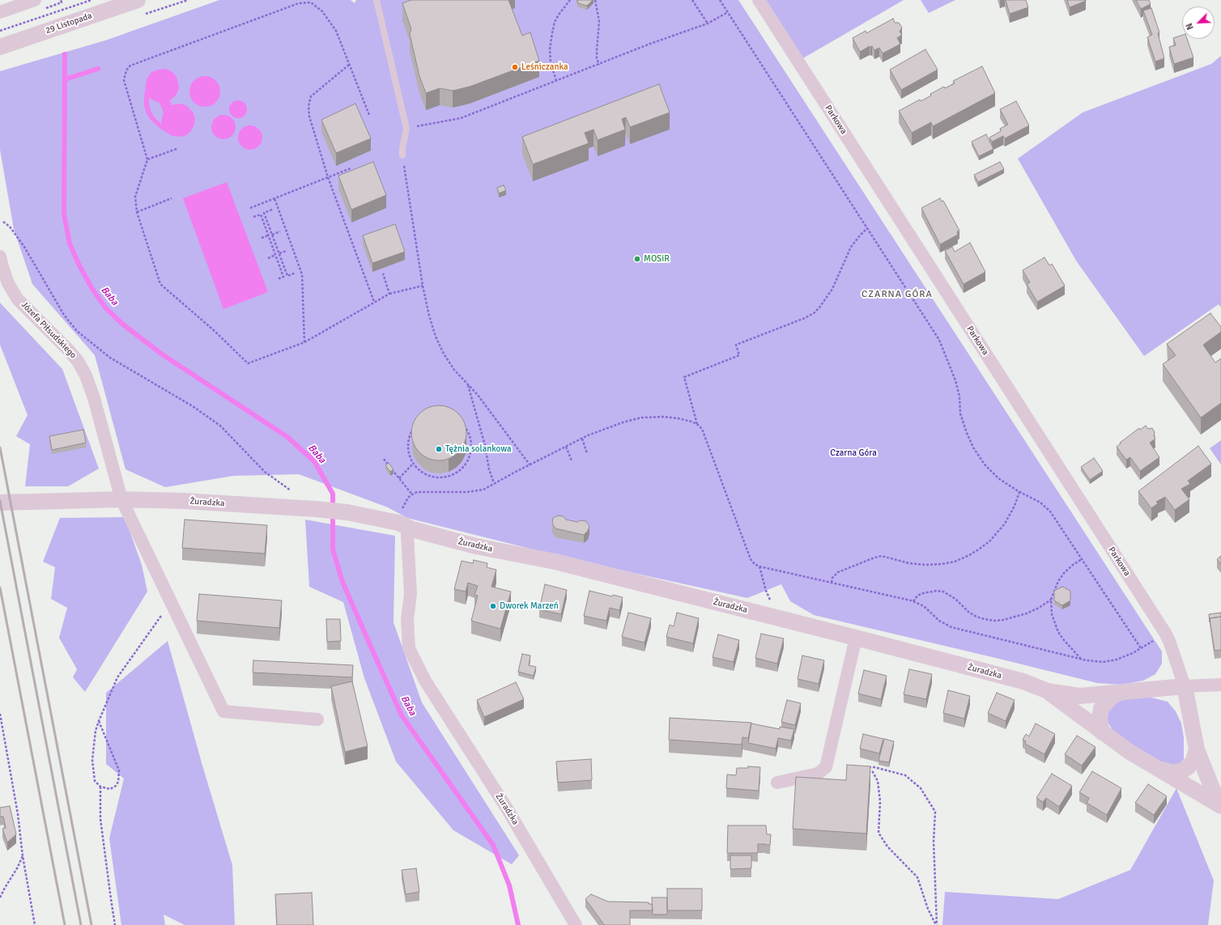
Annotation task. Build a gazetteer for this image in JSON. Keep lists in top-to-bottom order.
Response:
{
  "streets": {
    "street": [
      "29 Listopada",
      "Parkowa",
      "Józefa Piłsudskiego",
      "Żuradzka"
    ]
  },
  "crossings": [
    ["Józefa Piłsudskiego", "Żuradzka"]
  ],
  "districts": ["CZARNA GÓRA"],
  "water": ["Baba"],
  "parks": ["Czarna Góra"],
  "places": [
    "Leśniczanka",
    "MOSiR",
    "Tężnia solankowa",
    "Dworek Marzeń"
  ],
  "north": "bottom left"
}
